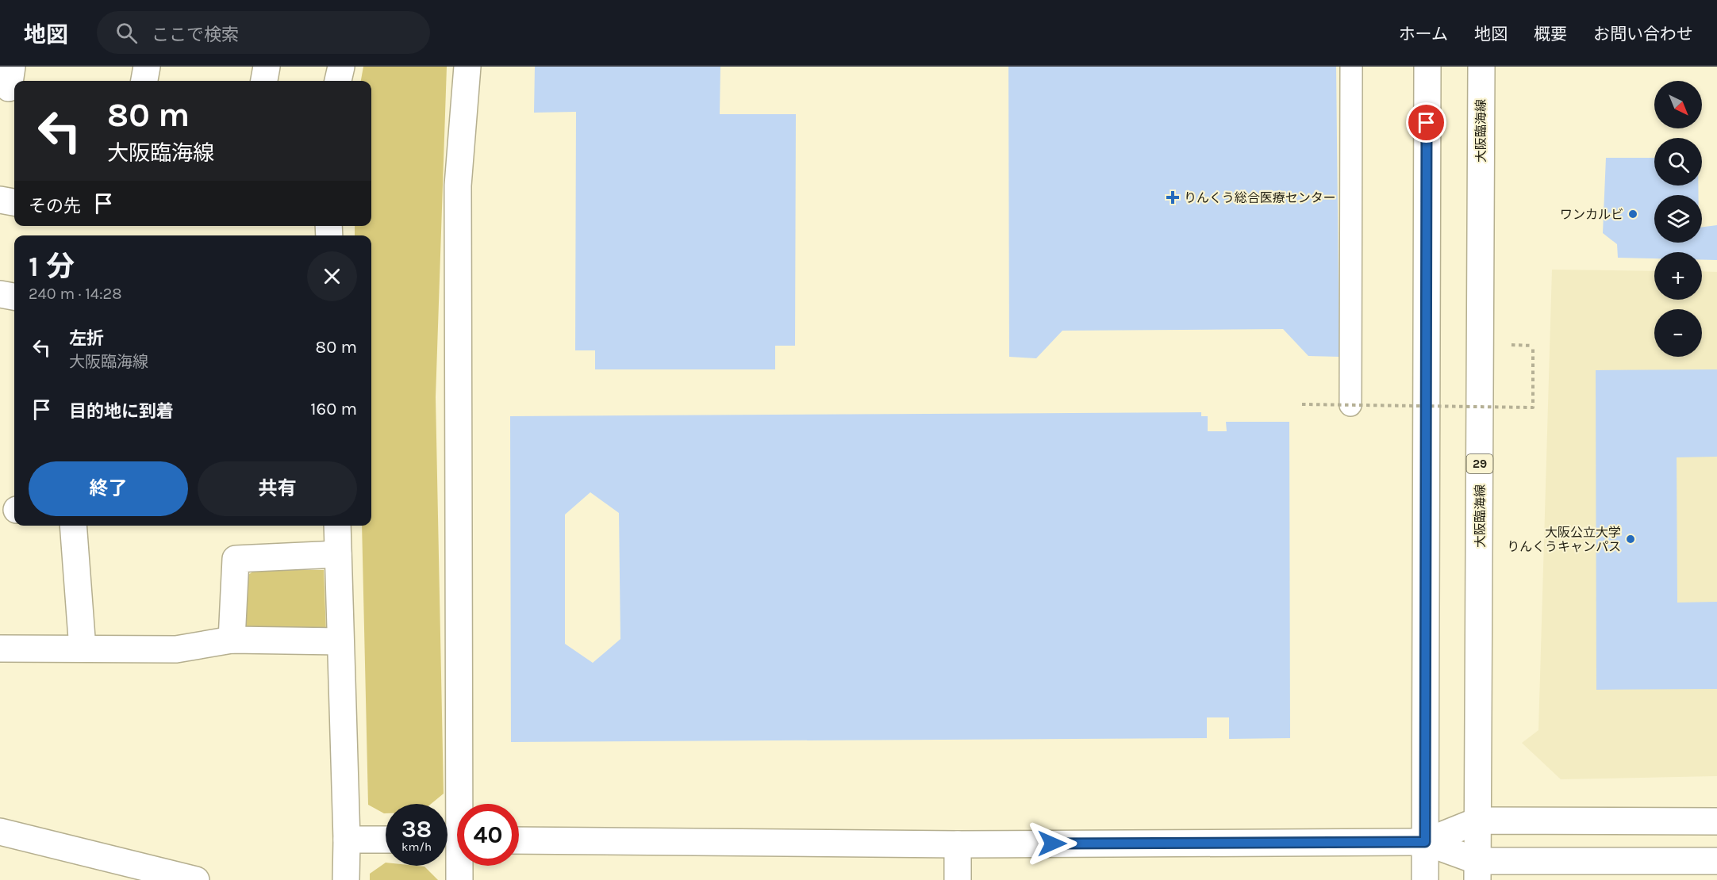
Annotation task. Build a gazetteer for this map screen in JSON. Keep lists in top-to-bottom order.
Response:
{
  "streets": {
    "street": ["大阪臨海線", "29"]
  },
  "places": {
    "health": ["りんくう総合医療センター"],
    "other": ["ワンカルビ", "大阪公立大学 りんくうキャンパス"]
  },
  "north": "bottom right",
  "page": {
    "header": "地図",
    "search": "ここで検索",
    "nav": [
      "ホーム",
      "地図",
      "概要",
      "お問い合わせ"
    ],
    "map_buttons": ["+", "−"],
    "turn": ["80 m", "大阪臨海線"],
    "then": "その先",
    "heading": ["1 分", "240 m · 14:28"],
    "list": [
      {
        "name": "左折",
        "note": "大阪臨海線",
        "value": "80 m"
      },
      {
        "name": "目的地に到着",
        "value": "160 m"
      }
    ],
    "buttons": ["終了", "共有"],
    "speed": "38 km/h",
    "limit": "40"
  }
}
